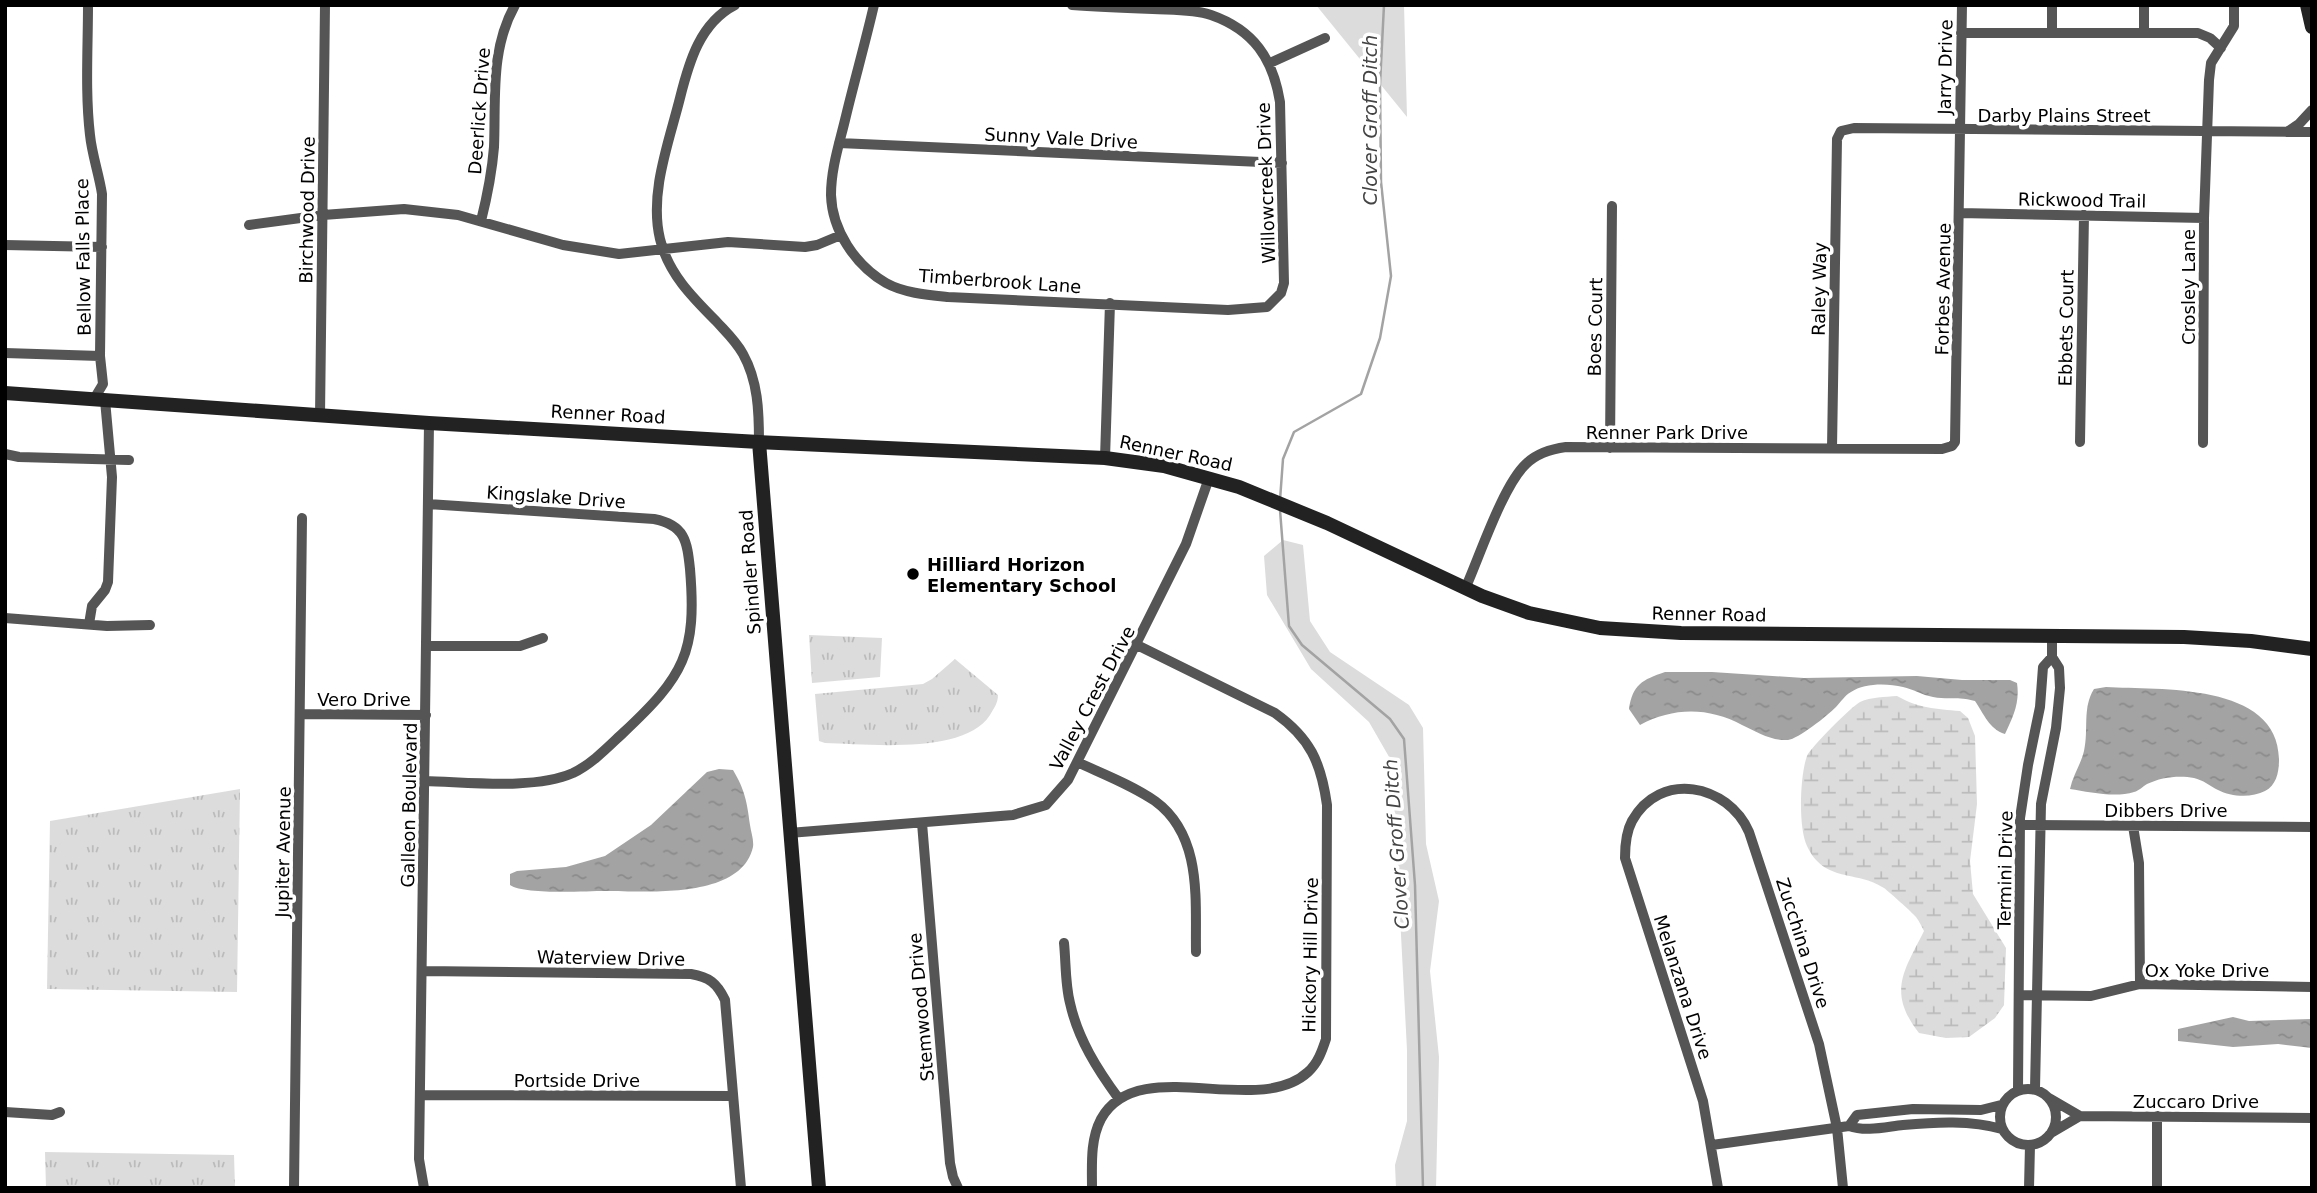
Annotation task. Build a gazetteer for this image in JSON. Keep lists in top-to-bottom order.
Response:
{
  "streets": {
    "main road": ["Renner Road", "Spindler Road"],
    "street": [
      "Jarry Drive",
      "Deerlick Drive",
      "Darby Plains Street",
      "Sunny Vale Drive",
      "Willowcreek Drive",
      "Rickwood Trail",
      "Birchwood Drive",
      "Bellow Falls Place",
      "Timberbrook Lane",
      "Crosley Lane",
      "Raley Way",
      "Forbes Avenue",
      "Boes Court",
      "Ebbets Court",
      "Renner Park Drive",
      "Kingslake Drive",
      "Valley Crest Drive",
      "Vero Drive",
      "Galleon Boulevard",
      "Dibbers Drive",
      "Jupiter Avenue",
      "Termini Drive",
      "Zucchina Drive",
      "Hickory Hill Drive",
      "Waterview Drive",
      "Ox Yoke Drive",
      "Melanzana Drive",
      "Stemwood Drive",
      "Portside Drive",
      "Zuccaro Drive"
    ]
  },
  "crossings": [
    ["Jarry Drive", "Darby Plains Street"],
    ["Jarry Drive", "Forbes Avenue"],
    ["Darby Plains Street", "Crosley Lane"],
    ["Darby Plains Street", "Raley Way"],
    ["Darby Plains Street", "Forbes Avenue"],
    ["Sunny Vale Drive", "Willowcreek Drive"],
    ["Willowcreek Drive", "Timberbrook Lane"],
    ["Rickwood Trail", "Crosley Lane"],
    ["Rickwood Trail", "Forbes Avenue"],
    ["Rickwood Trail", "Ebbets Court"],
    ["Birchwood Drive", "Renner Road"],
    ["Bellow Falls Place", "Renner Road"],
    ["Raley Way", "Renner Park Drive"],
    ["Forbes Avenue", "Renner Park Drive"],
    ["Boes Court", "Renner Park Drive"],
    ["Renner Road", "Renner Park Drive"],
    ["Renner Road", "Spindler Road"],
    ["Renner Road", "Valley Crest Drive"],
    ["Renner Road", "Galleon Boulevard"],
    ["Renner Road", "Termini Drive"],
    ["Kingslake Drive", "Galleon Boulevard"],
    ["Spindler Road", "Valley Crest Drive"],
    ["Valley Crest Drive", "Hickory Hill Drive"],
    ["Valley Crest Drive", "Stemwood Drive"],
    ["Vero Drive", "Galleon Boulevard"],
    ["Vero Drive", "Jupiter Avenue"],
    ["Galleon Boulevard", "Waterview Drive"],
    ["Galleon Boulevard", "Portside Drive"],
    ["Dibbers Drive", "Termini Drive"],
    ["Termini Drive", "Ox Yoke Drive"],
    ["Zucchina Drive", "Melanzana Drive"],
    ["Waterview Drive", "Portside Drive"]
  ],
  "water": ["Clover Groff Ditch"],
  "places": ["Hilliard Horizon Elementary School"]
}
